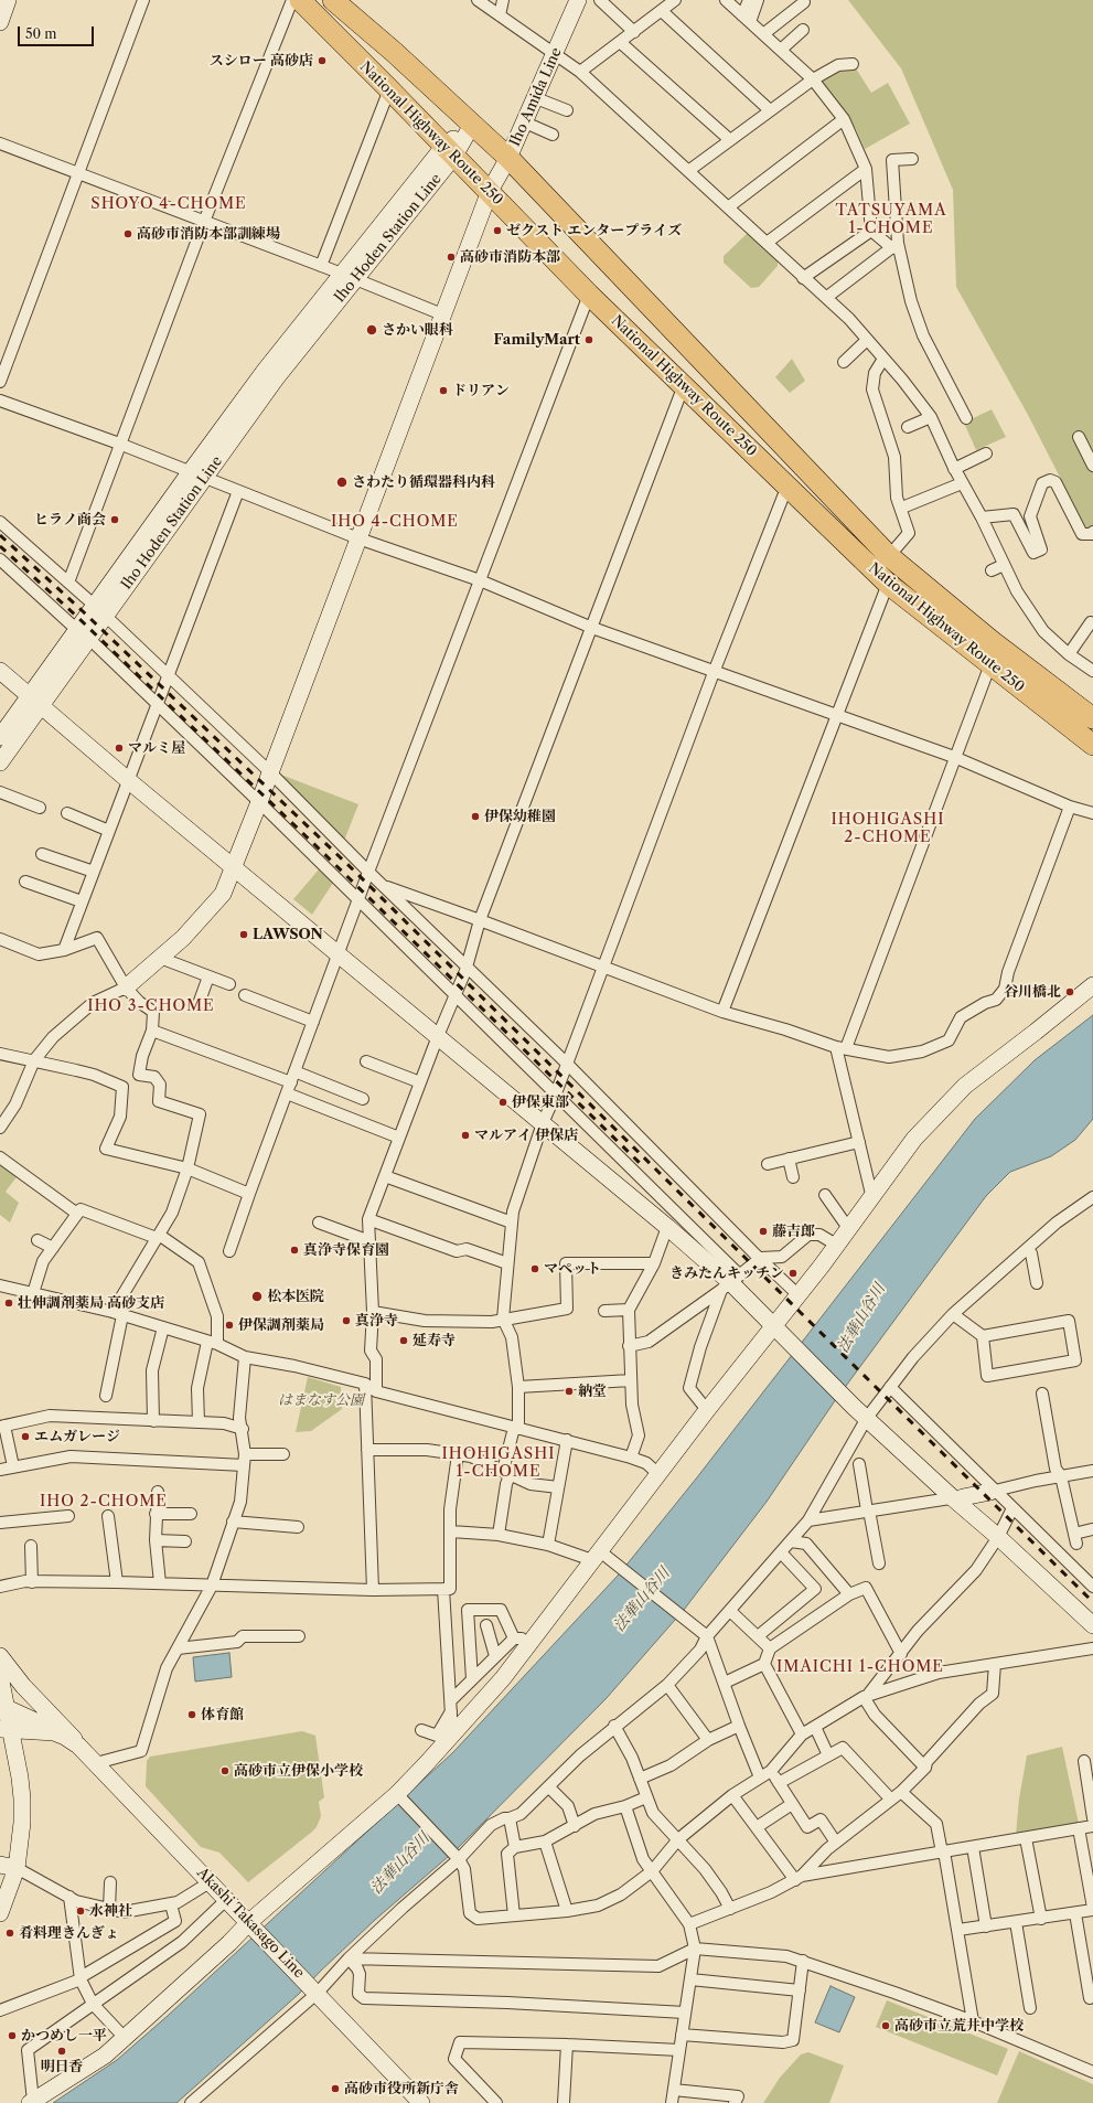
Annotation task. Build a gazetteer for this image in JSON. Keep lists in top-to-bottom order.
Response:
{
  "streets": {
    "highway": ["National Highway Route 250"],
    "street": ["Iho Amida Line", "Iho Hoden Station Line", "Akashi Takasago Line"]
  },
  "crossings": [
    ["Iho Amida Line", "National Highway Route 250"],
    ["National Highway Route 250", "Iho Hoden Station Line"]
  ],
  "districts": [
    "SHOYO 4-CHOME",
    "TATSUYAMA 1-CHOME",
    "IHO 4-CHOME",
    "IHOHIGASHI 2-CHOME",
    "IHO 3-CHOME",
    "IHOHIGASHI 1-CHOME",
    "IHO 2-CHOME",
    "IMAICHI 1-CHOME"
  ],
  "water": ["法華山谷川"],
  "parks": ["はまなす公園"],
  "places": [
    "スシロー 高砂店",
    "ゼクスト エンタープライズ",
    "高砂市消防本部訓練場",
    "高砂市消防本部",
    "さかい眼科",
    "FamilyMart",
    "ドリアン",
    "さわたり循環器科内科",
    "ヒラノ商会",
    "マルミ屋",
    "伊保幼稚園",
    "LAWSON",
    "谷川橋北",
    "伊保東部",
    "マルアイ 伊保店",
    "藤吉郎",
    "真浄寺保育園",
    "マペット",
    "きみたんキッチン",
    "松本医院",
    "壮伸調剤薬局 高砂支店",
    "真浄寺",
    "伊保調剤薬局",
    "延寿寺",
    "納堂",
    "エムガレージ",
    "体育館",
    "高砂市立伊保小学校",
    "水神社",
    "肴料理きんぎょ",
    "高砂市立荒井中学校",
    "かつめし一平",
    "明日香",
    "高砂市役所新庁舎"
  ],
  "scale_bar": "50 m"
}
